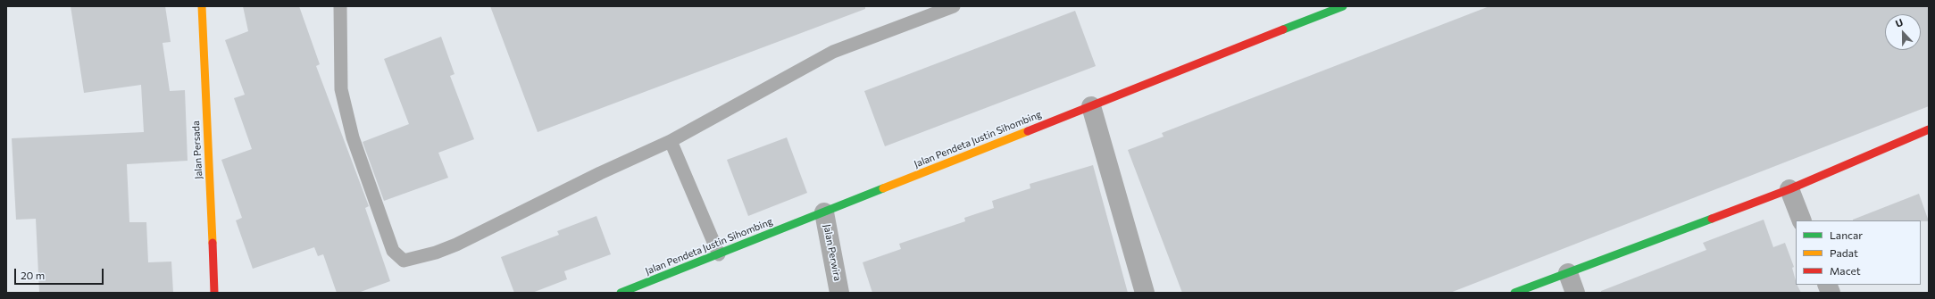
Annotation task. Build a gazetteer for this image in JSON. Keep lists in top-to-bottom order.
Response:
{
  "streets": {
    "street": ["Jalan Pendeta Justin Sihombing", "Jalan Persada", "Jalan Perwira"]
  },
  "crossings": [
    ["Jalan Pendeta Justin Sihombing", "Jalan Perwira"]
  ],
  "legend": ["Lancar", "Padat", "Macet"],
  "scale_bar": "20 m",
  "north": "top"
}
